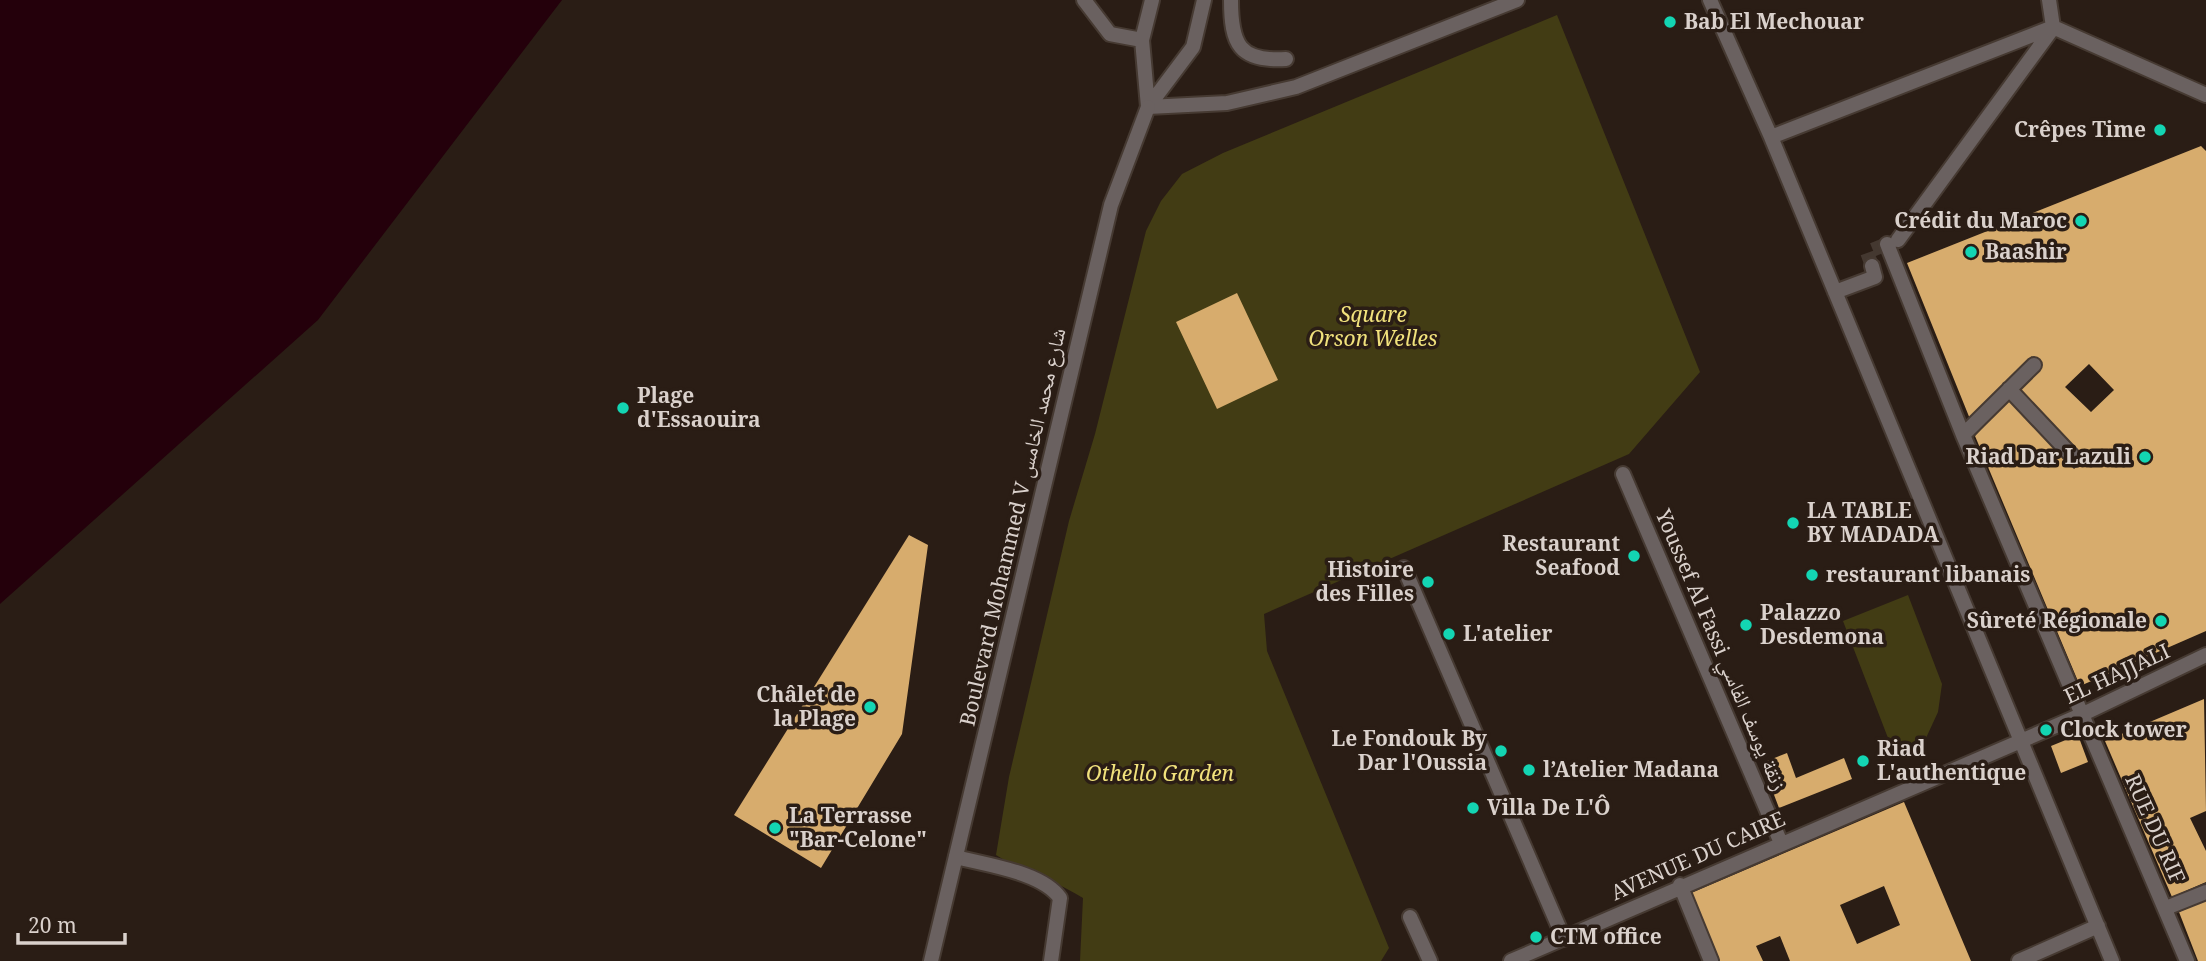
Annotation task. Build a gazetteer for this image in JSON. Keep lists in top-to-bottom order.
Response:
{
  "streets": {
    "street": [
      "Boulevard Mohammed V شارع محمد الخامس",
      "Youssef Al Fassi زنقة يوسف الفاسي",
      "EL HAJJALI",
      "RUE DU RIF",
      "AVENUE DU CAIRE"
    ]
  },
  "crossings": [
    ["Youssef Al Fassi زنقة يوسف الفاسي", "AVENUE DU CAIRE"],
    ["EL HAJJALI", "RUE DU RIF"],
    ["EL HAJJALI", "AVENUE DU CAIRE"]
  ],
  "parks": ["Square Orson Welles", "Othello Garden"],
  "places": [
    "Bab El Mechouar",
    "Crêpes Time",
    "Crédit du Maroc",
    "Baashir",
    "Plage d'Essaouira",
    "Riad Dar Lazuli",
    "LA TABLE BY MADADA",
    "Restaurant Seafood",
    "restaurant libanais",
    "Histoire des Filles",
    "Sûreté Régionale",
    "Palazzo Desdemona",
    "L'atelier",
    "Châlet de la Plage",
    "Clock tower",
    "Le Fondouk By Dar l'Oussia",
    "Riad L'authentique",
    "l’Atelier Madana",
    "Villa De L'Ô",
    "La Terrasse \"Bar-Celone\"",
    "CTM office"
  ],
  "scale_bar": "20 m"
}
